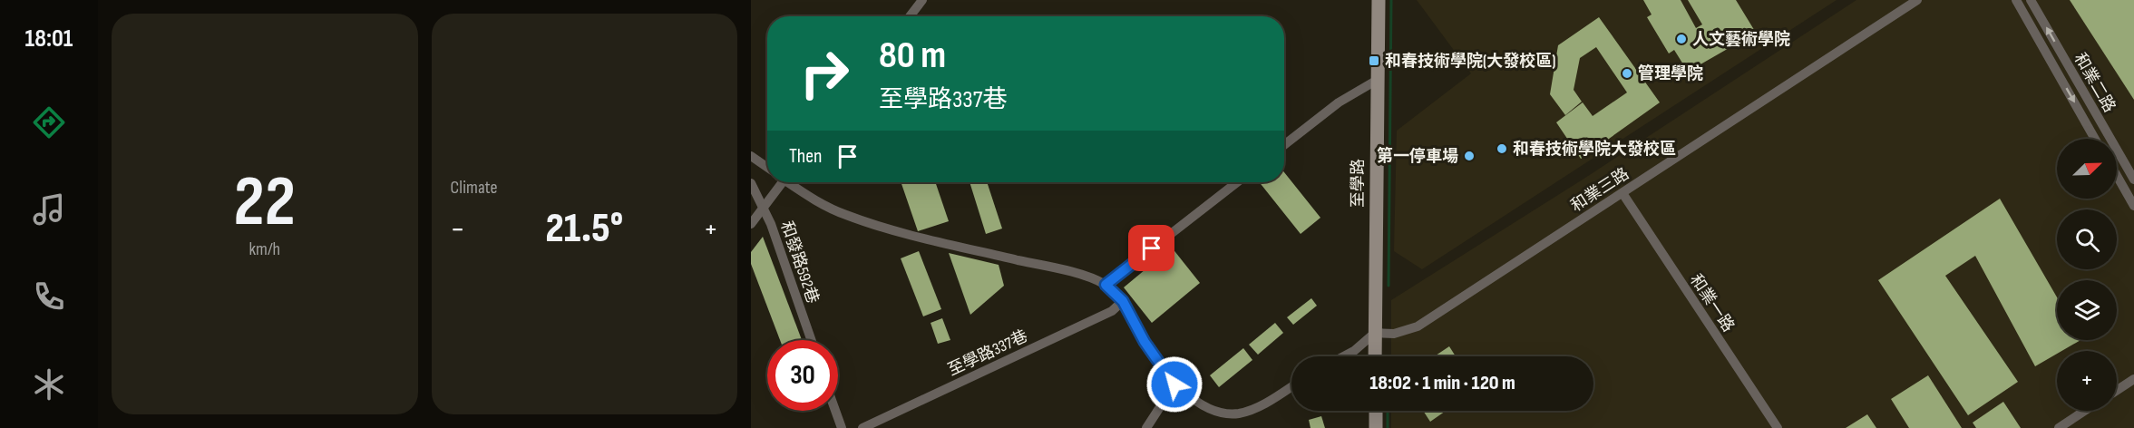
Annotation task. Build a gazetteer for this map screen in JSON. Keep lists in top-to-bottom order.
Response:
{
  "streets": {
    "street": [
      "和業二路",
      "至學路",
      "和業三路",
      "和發路592巷",
      "和業一路",
      "至學路337巷"
    ]
  },
  "crossings": [
    ["至學路", "和業三路"],
    ["和業三路", "和業一路"]
  ],
  "places": {
    "other": [
      "人文藝術學院",
      "管理學院",
      "和春技術學院大發校區",
      "第一停車場"
    ],
    "transit": ["和春技術學院(大發校區)"]
  },
  "north": "top right",
  "page": {
    "tabs": "18:01",
    "tile": [
      ["22", "km/h"],
      "Climate"
    ],
    "turn": ["80 m", "至學路337巷"],
    "then": "Then",
    "map_buttons": "+",
    "heat": ["−", "21.5°", "+"],
    "limit": "30",
    "trip": "18:02 · 1 min · 120 m"
  }
}
